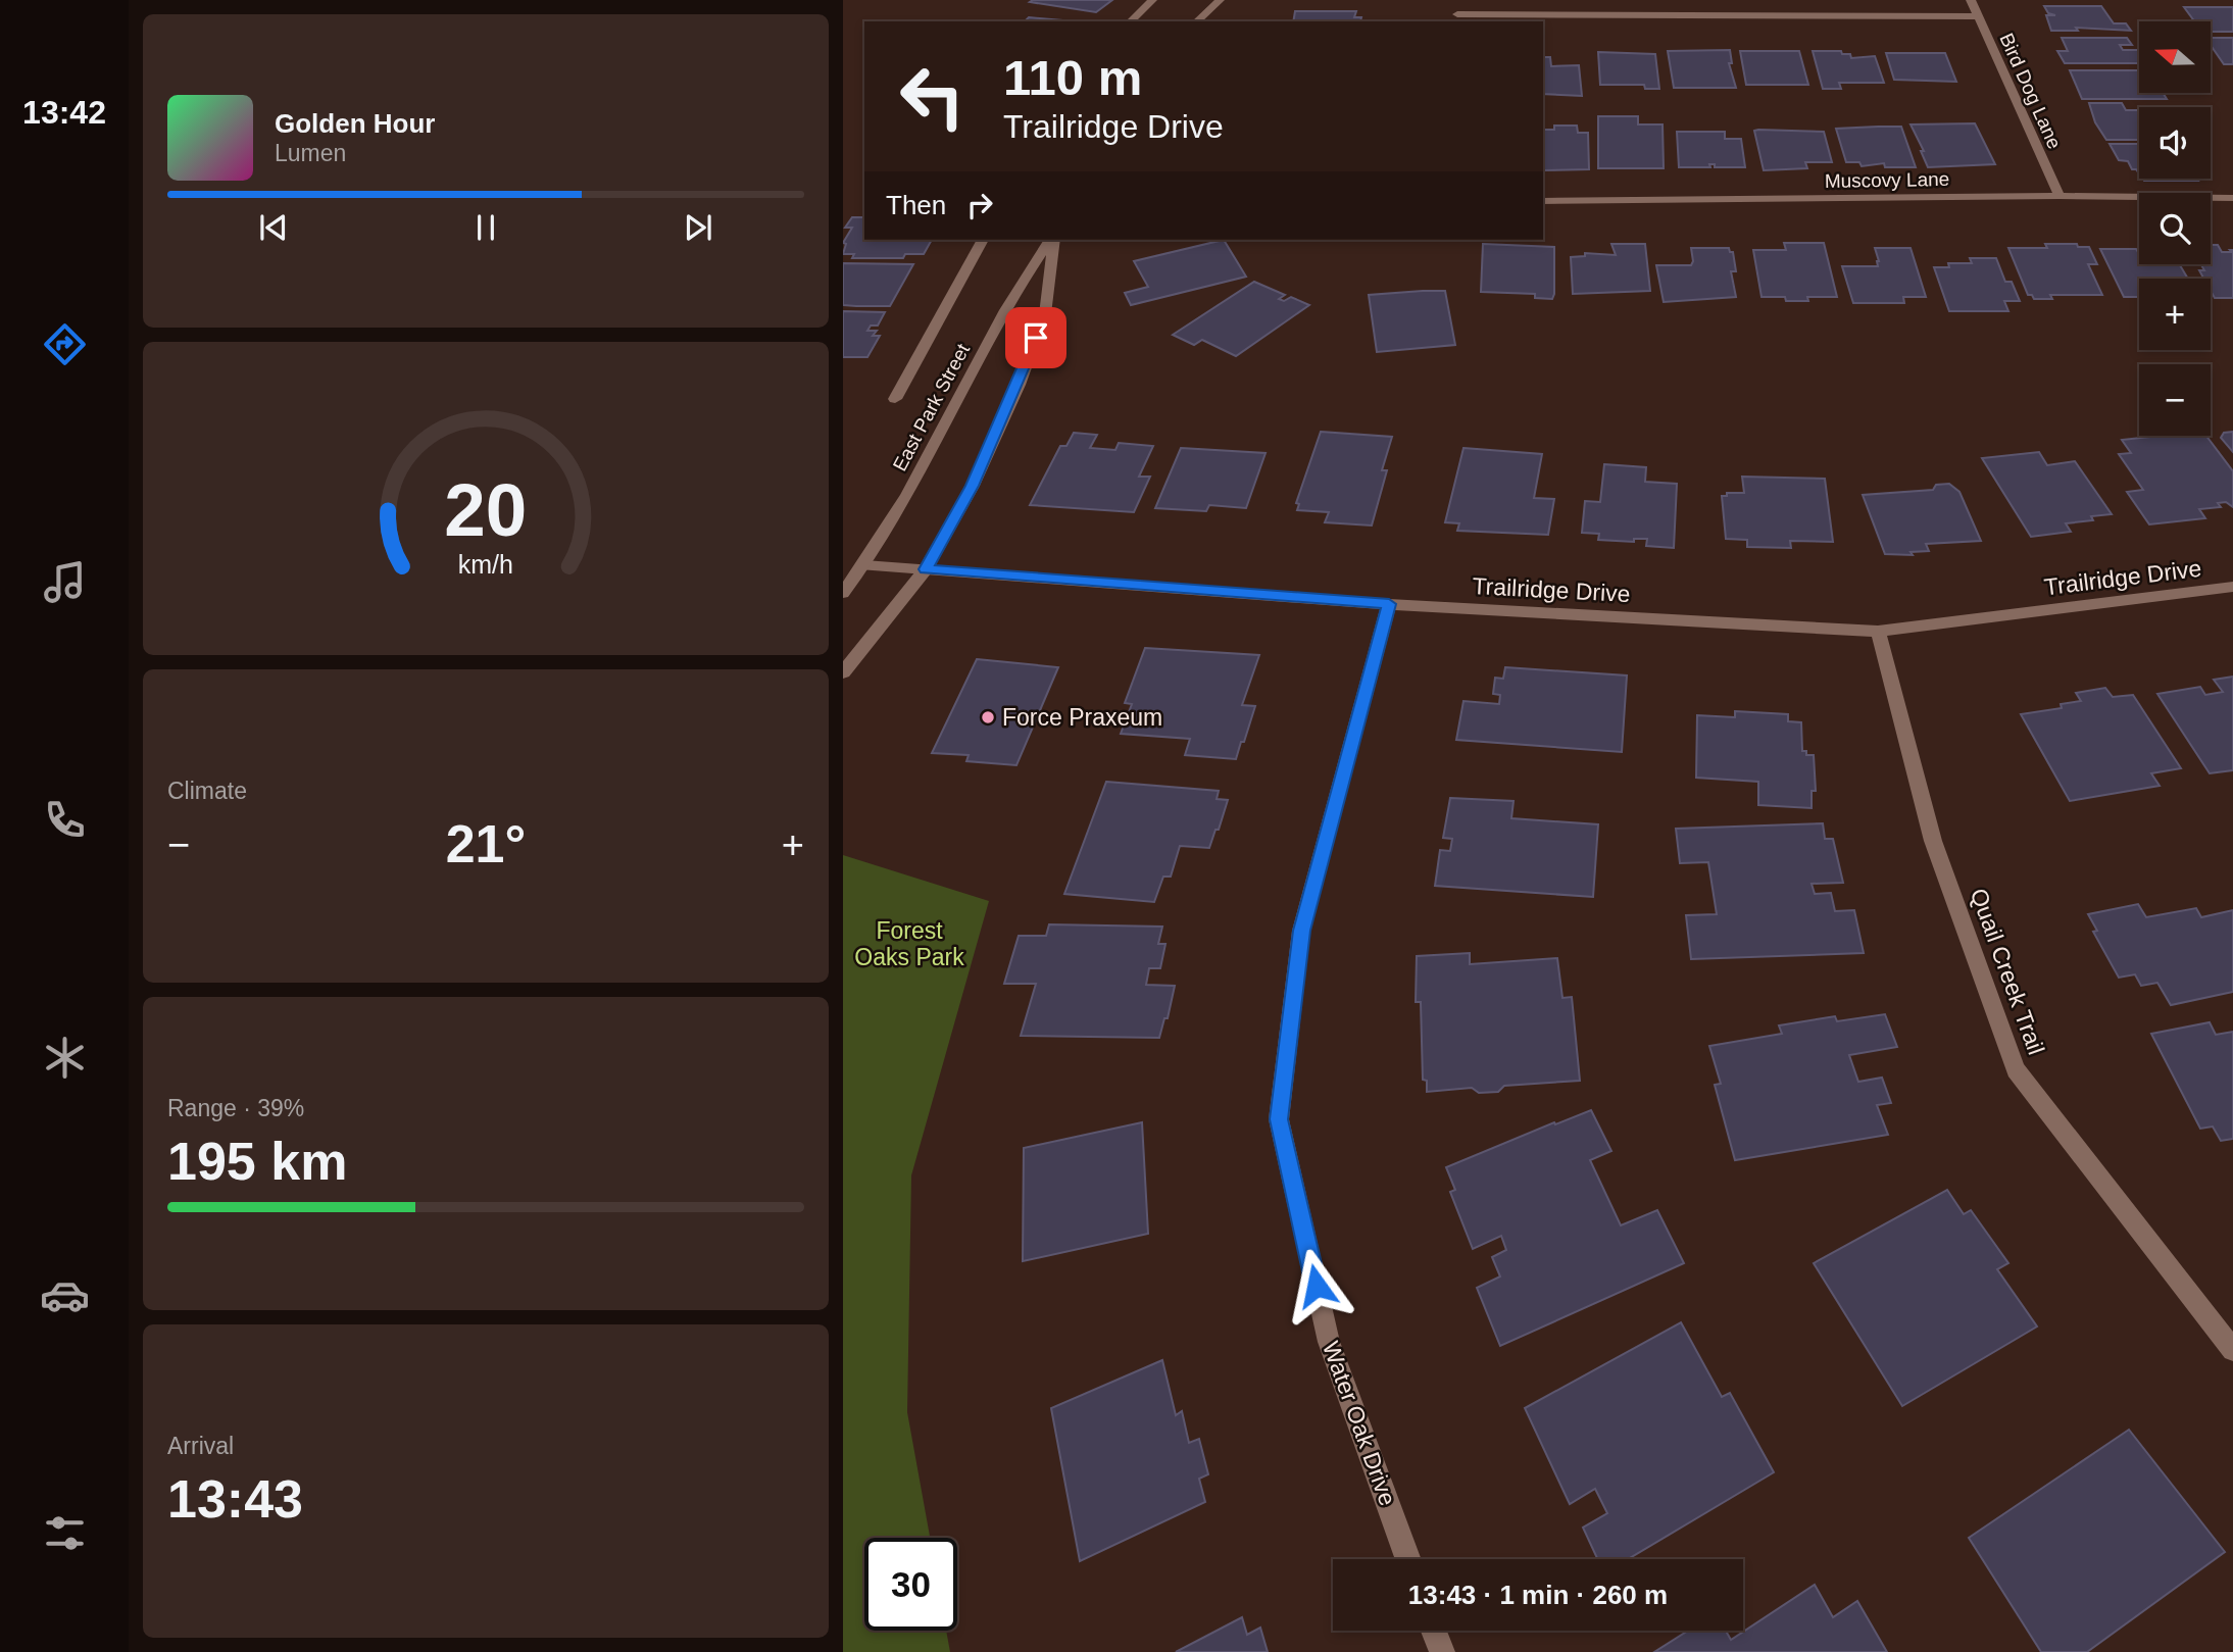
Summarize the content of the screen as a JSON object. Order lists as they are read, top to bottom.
{
  "streets": {
    "street": [
      "Bird Dog Lane",
      "Muscovy Lane",
      "East Park Street",
      "Trailridge Drive",
      "Quail Creek Trail",
      "Water Oak Drive"
    ]
  },
  "crossings": [
    ["Bird Dog Lane", "Muscovy Lane"],
    ["East Park Street", "Trailridge Drive"],
    ["Trailridge Drive", "Quail Creek Trail"],
    ["Trailridge Drive", "Water Oak Drive"]
  ],
  "parks": ["Forest Oaks Park"],
  "places": ["Force Praxeum"],
  "north": "left",
  "page": {
    "tabs": "13:42",
    "map_buttons": ["+", "−"],
    "turn": ["110 m", "Trailridge Drive"],
    "song": ["Golden Hour", "Lumen"],
    "then": "Then",
    "tile": [
      "Climate",
      ["Range · 39%", "195 km"],
      ["Arrival", "13:43"]
    ],
    "heat": ["−", "21°", "+"],
    "limit": "30",
    "trip": "13:43 · 1 min · 260 m",
    "gauge": ["20", "km/h"]
  }
}
